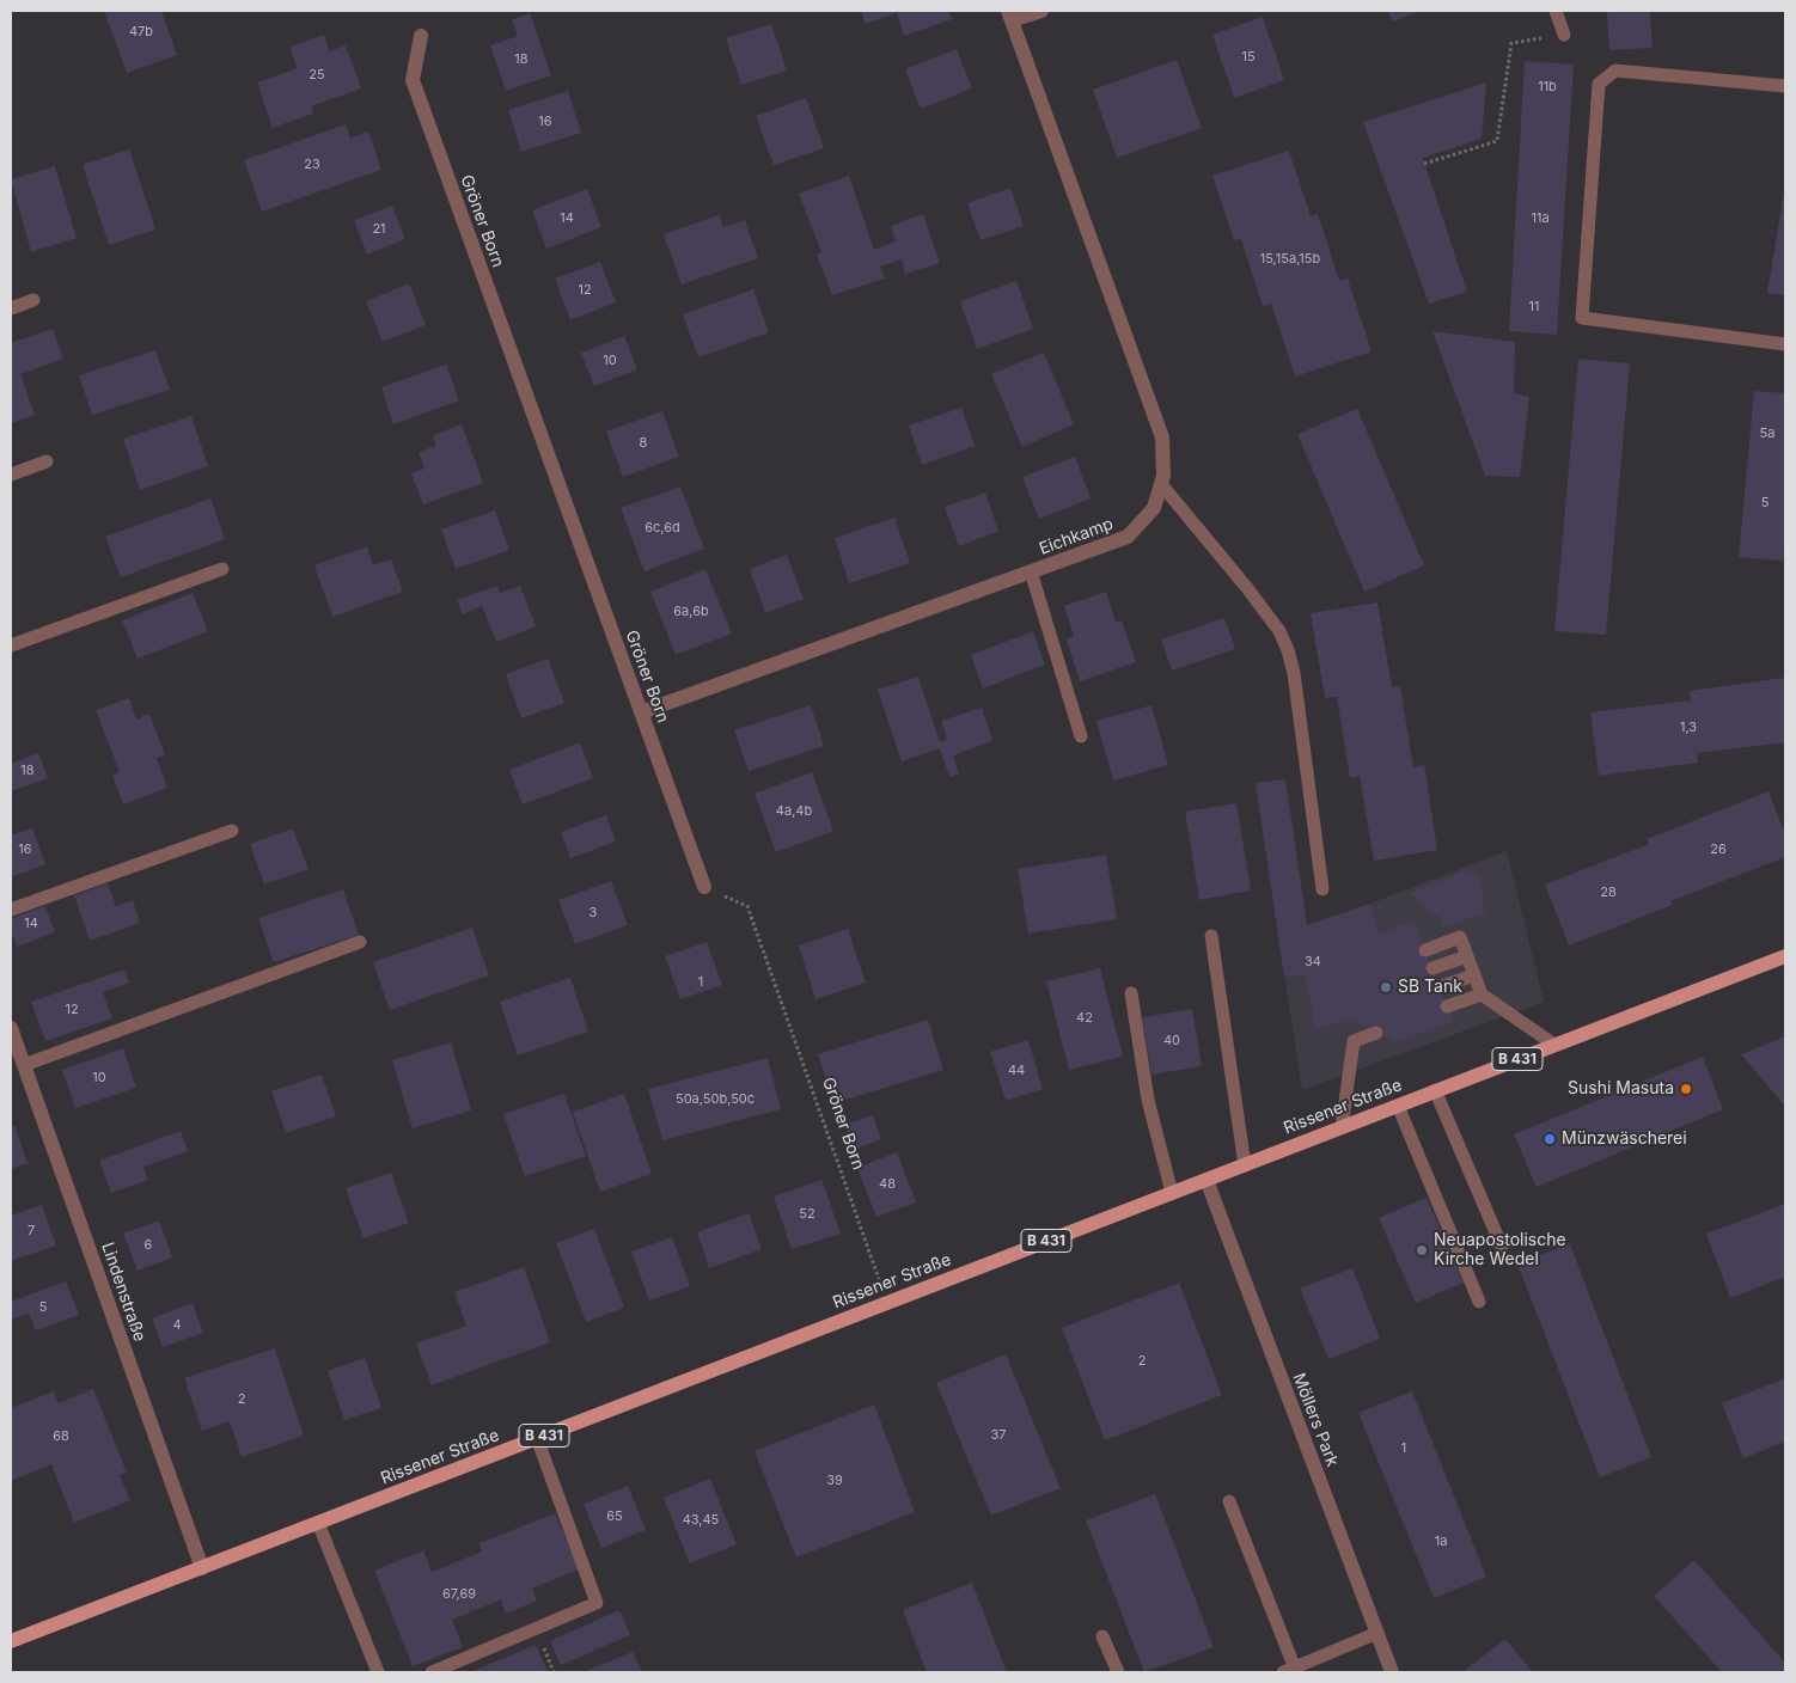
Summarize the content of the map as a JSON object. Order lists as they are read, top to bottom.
{
  "streets": {
    "main road": ["B 431", "Rissener Straße"],
    "street": [
      "Gröner Born",
      "Eichkamp",
      "Lindenstraße",
      "Möllers Park"
    ]
  },
  "crossings": [
    ["Gröner Born", "Eichkamp"],
    ["Gröner Born", "Rissener Straße"],
    ["Rissener Straße", "Lindenstraße"],
    ["Rissener Straße", "Möllers Park"]
  ],
  "places": [
    "SB Tank",
    "Sushi Masuta",
    "Münzwäscherei",
    "Neuapostolische Kirche Wedel"
  ],
  "house_numbers": [
    "47b",
    "15",
    "18",
    "25",
    "11b",
    "16",
    "23",
    "14",
    "11a",
    "21",
    "15,15a,15b",
    "12",
    "11",
    "10",
    "5a",
    "8",
    "5",
    "6c,6d",
    "6a,6b",
    "1,3",
    "18",
    "4a,4b",
    "16",
    "26",
    "28",
    "3",
    "14",
    "34",
    "1",
    "12",
    "42",
    "40",
    "44",
    "10",
    "50a,50b,50c",
    "48",
    "52",
    "7",
    "6",
    "5",
    "4",
    "2",
    "2",
    "37",
    "68",
    "1",
    "39",
    "65",
    "43,45",
    "1a",
    "67,69"
  ]
}
